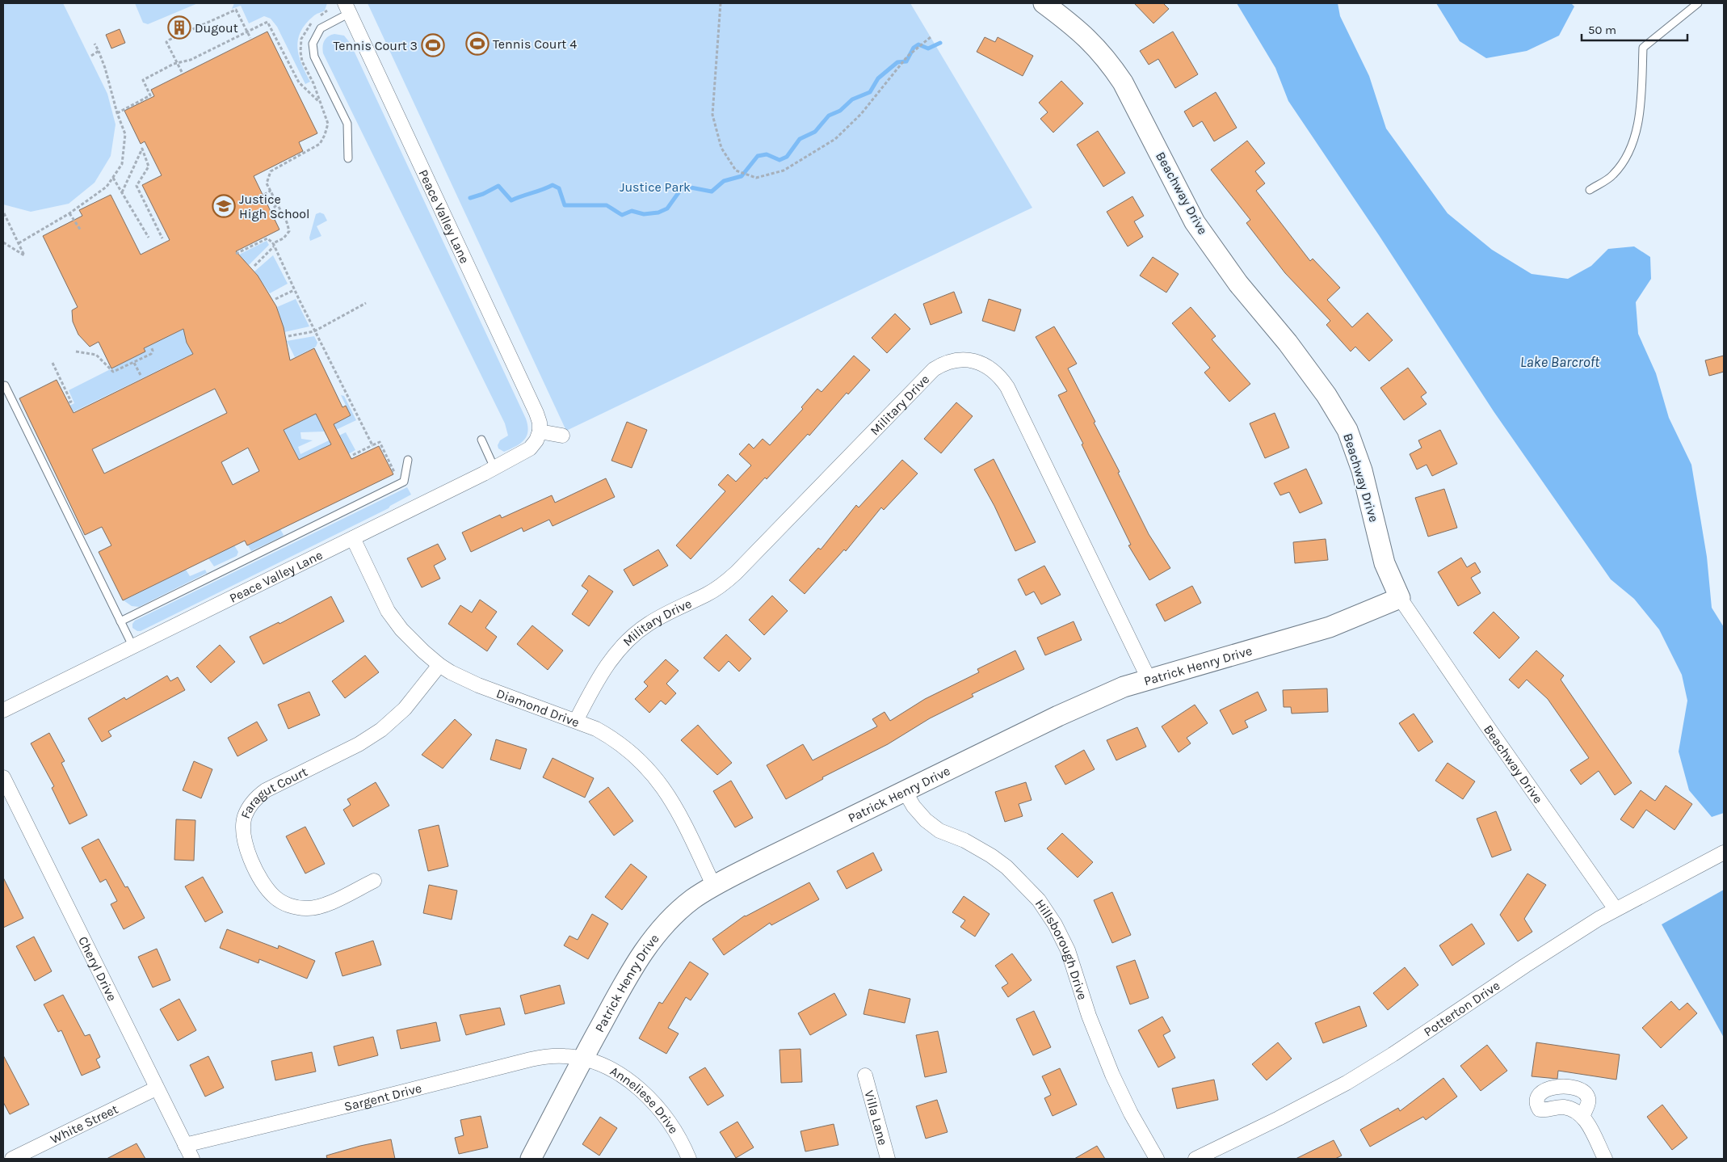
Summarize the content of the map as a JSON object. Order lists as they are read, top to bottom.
{
  "streets": {
    "street": [
      "Beachway Drive",
      "Peace Valley Lane",
      "Military Drive",
      "Patrick Henry Drive",
      "Diamond Drive",
      "Faragut Court",
      "Hillsborough Drive",
      "Cheryl Drive",
      "Potterton Drive",
      "Sargent Drive",
      "Anneliese Drive",
      "Villa Lane",
      "White Street"
    ]
  },
  "crossings": [
    ["Beachway Drive", "Patrick Henry Drive"],
    ["Beachway Drive", "Potterton Drive"],
    ["Peace Valley Lane", "Diamond Drive"],
    ["Military Drive", "Patrick Henry Drive"],
    ["Military Drive", "Diamond Drive"],
    ["Patrick Henry Drive", "Diamond Drive"],
    ["Patrick Henry Drive", "Hillsborough Drive"],
    ["Patrick Henry Drive", "Sargent Drive"],
    ["Patrick Henry Drive", "Anneliese Drive"],
    ["Diamond Drive", "Faragut Court"],
    ["Cheryl Drive", "Sargent Drive"],
    ["Cheryl Drive", "White Street"],
    ["Sargent Drive", "Anneliese Drive"]
  ],
  "water": ["Lake Barcroft"],
  "parks": ["Justice Park"],
  "places": {
    "building": ["Dugout"],
    "sports": ["Tennis Court 4", "Tennis Court 3"],
    "school or university": ["Justice High School"]
  },
  "scale_bar": "50 m"
}
